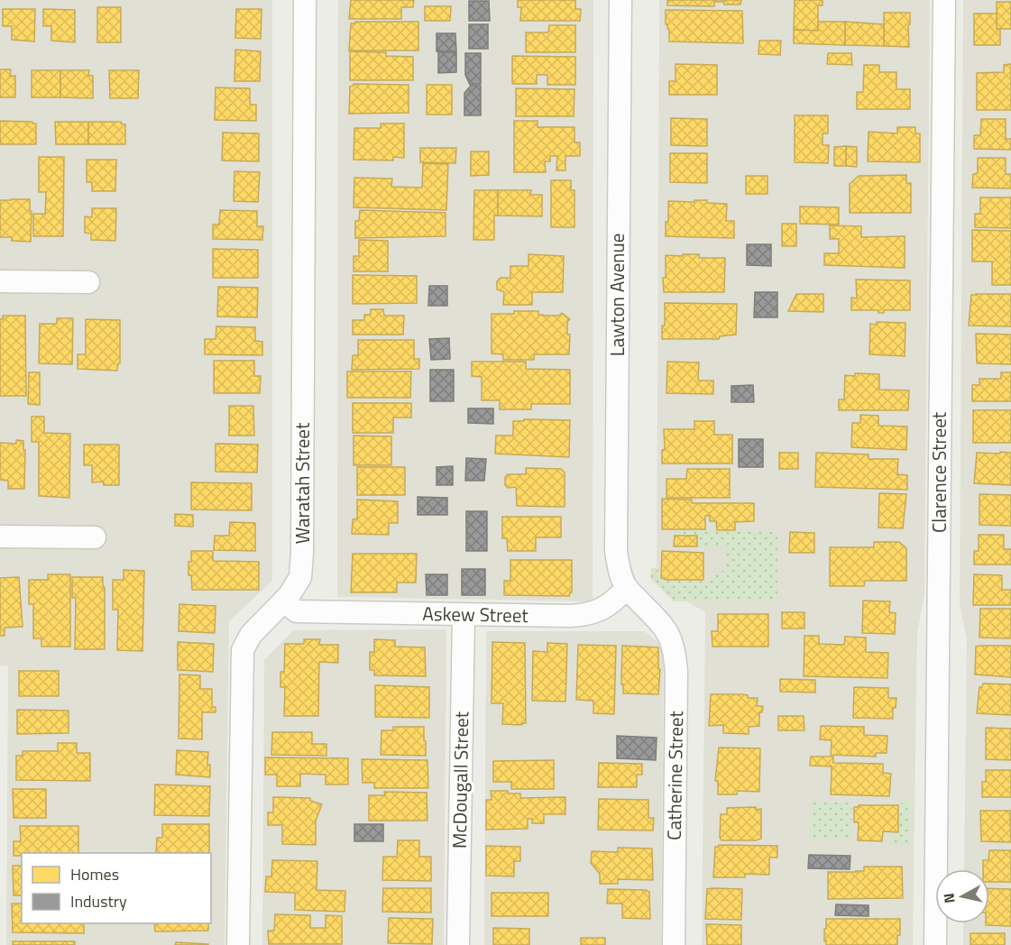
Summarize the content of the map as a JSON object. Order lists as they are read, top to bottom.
{
  "streets": {
    "street": [
      "Lawton Avenue",
      "Clarence Street",
      "Waratah Street",
      "Askew Street",
      "Catherine Street",
      "McDougall Street"
    ]
  },
  "crossings": [
    ["Lawton Avenue", "Askew Street"],
    ["Lawton Avenue", "Catherine Street"],
    ["Waratah Street", "Askew Street"],
    ["Askew Street", "Catherine Street"],
    ["Askew Street", "McDougall Street"]
  ],
  "legend": ["Homes", "Industry"],
  "north": "left"
}
